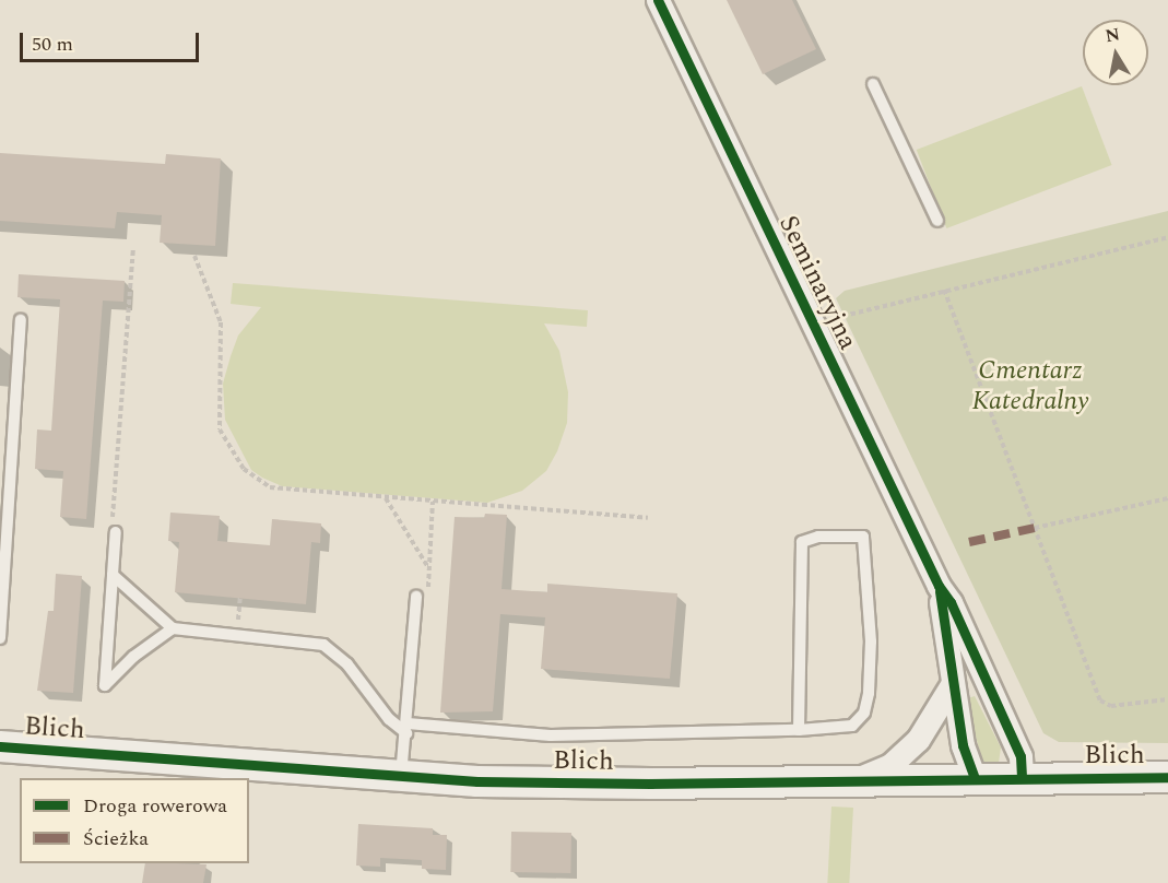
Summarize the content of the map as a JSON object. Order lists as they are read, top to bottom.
{
  "streets": {
    "street": ["Seminaryjna", "Blich"]
  },
  "crossings": [
    ["Seminaryjna", "Blich"]
  ],
  "parks": ["Cmentarz Katedralny"],
  "legend": ["Droga rowerowa", "Ścieżka"],
  "scale_bar": "50 m",
  "north": "top"
}
